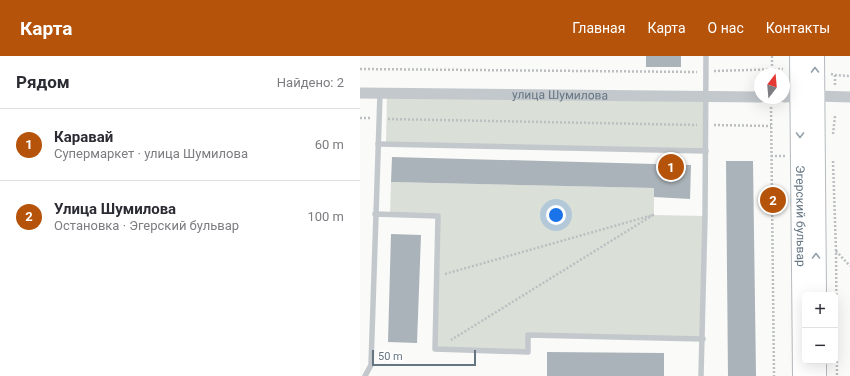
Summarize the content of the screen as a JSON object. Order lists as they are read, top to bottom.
{
  "streets": {
    "main road": ["Эгерский бульвар"],
    "street": ["улица Шумилова"]
  },
  "scale_bar": "50 m",
  "north": "top",
  "page": {
    "header": "Карта",
    "nav": [
      "Главная",
      "Карта",
      "О нас",
      "Контакты"
    ],
    "heading": ["Рядом", "Найдено: 2"],
    "list": [
      {
        "mark": "1",
        "name": "Каравай",
        "note": "Супермаркет · улица Шумилова",
        "value": "60 m"
      },
      {
        "mark": "2",
        "name": "Улица Шумилова",
        "note": "Остановка · Эгерский бульвар",
        "value": "100 m"
      }
    ],
    "pins": ["1", "2"],
    "map_buttons": ["+", "−"],
    "scale": "50 m"
  }
}
